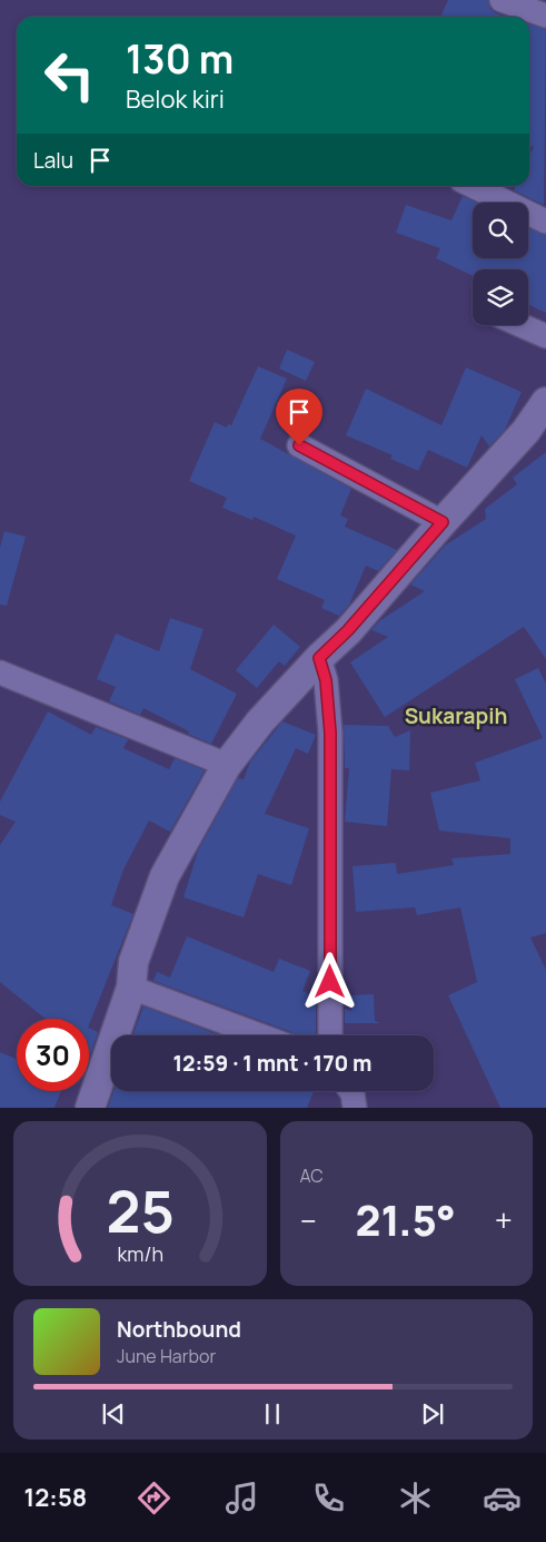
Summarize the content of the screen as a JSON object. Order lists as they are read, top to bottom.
{
  "districts": ["Sukarapih"],
  "page": {
    "turn": ["130 m", "Belok kiri"],
    "then": "Lalu",
    "limit": "30",
    "trip": "12:59 · 1 mnt · 170 m",
    "tile": "AC",
    "heat": ["−", "21.5°", "+"],
    "song": ["Northbound", "June Harbor"],
    "tabs": "12:58",
    "gauge": ["25", "km/h"]
  }
}
